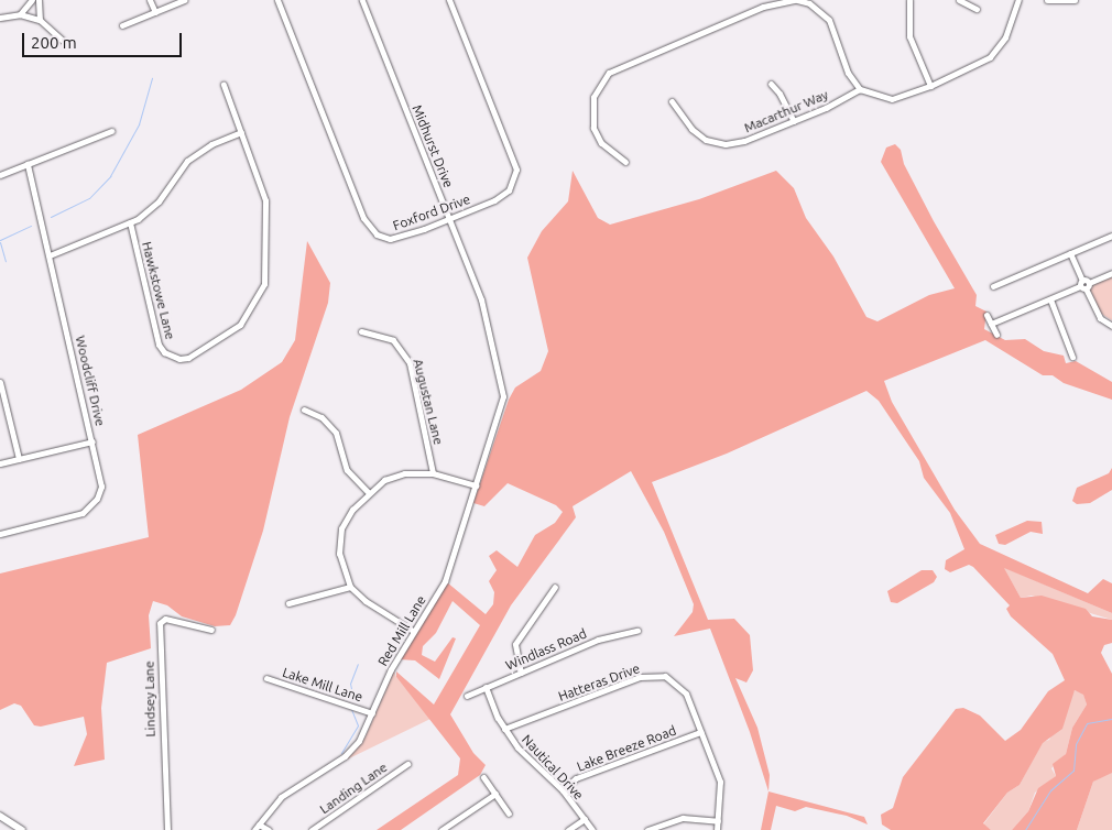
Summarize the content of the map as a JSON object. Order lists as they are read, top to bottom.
{
  "streets": {
    "street": [
      "Macarthur Way",
      "Midhurst Drive",
      "Foxford Drive",
      "Hawkstowe Lane",
      "Woodcliff Drive",
      "Augustan Lane",
      "Red Mill Lane",
      "Windlass Road",
      "Hatteras Drive",
      "Lake Mill Lane",
      "Lindsey Lane",
      "Lake Breeze Road",
      "Nautical Drive",
      "Landing Lane"
    ]
  },
  "crossings": [
    ["Midhurst Drive", "Foxford Drive"],
    ["Midhurst Drive", "Red Mill Lane"],
    ["Red Mill Lane", "Lake Mill Lane"],
    ["Windlass Road", "Nautical Drive"],
    ["Hatteras Drive", "Lake Breeze Road"],
    ["Hatteras Drive", "Nautical Drive"],
    ["Lake Breeze Road", "Nautical Drive"]
  ],
  "scale_bar": "200 m"
}
